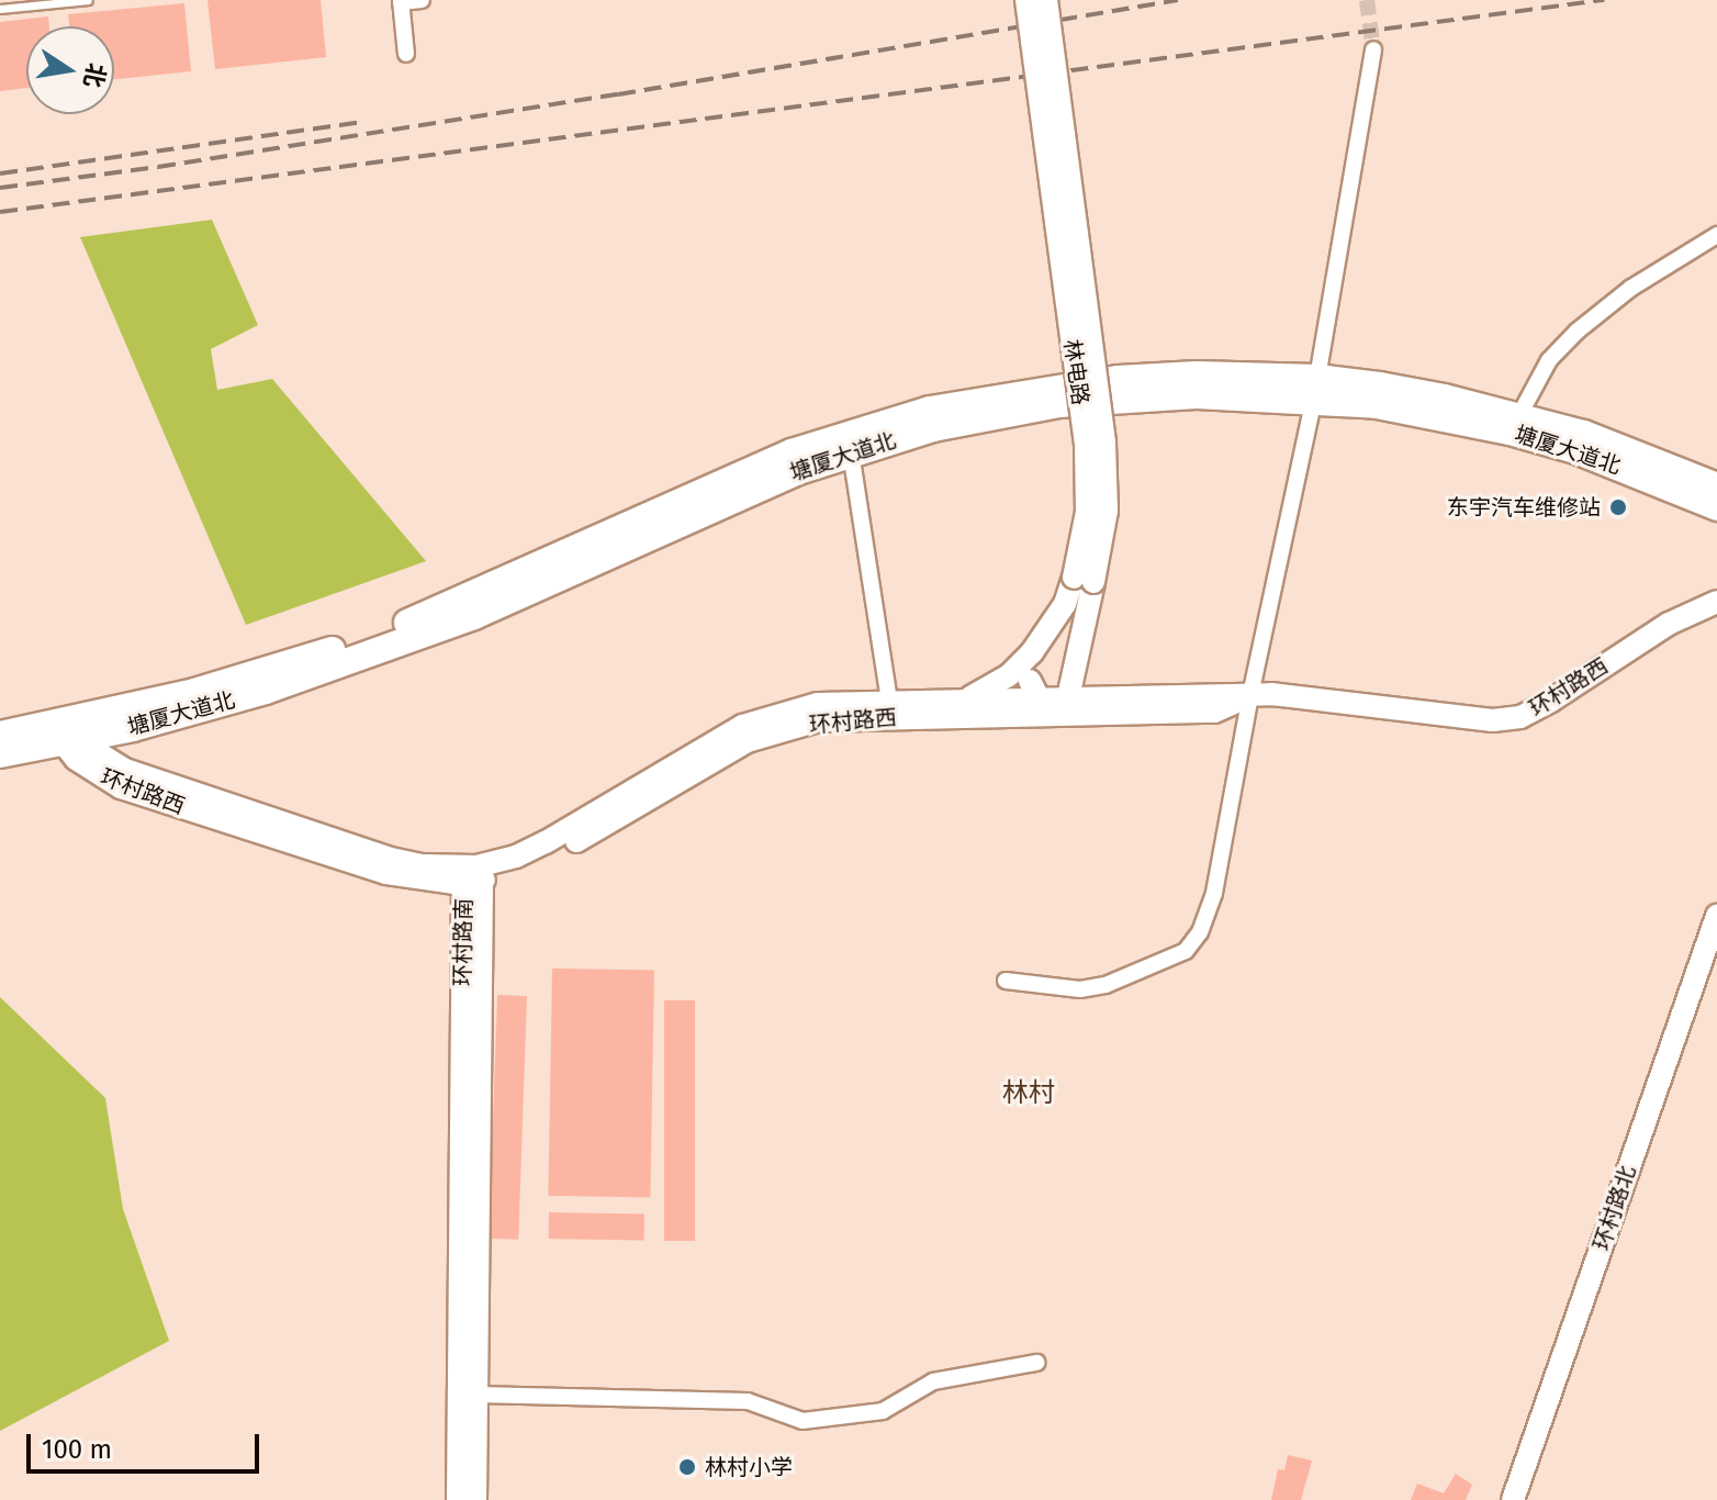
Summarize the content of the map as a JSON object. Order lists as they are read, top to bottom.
{
  "streets": {
    "main road": [
      "林电路",
      "塘厦大道北",
      "环村路西",
      "环村路南",
      "环村路北"
    ]
  },
  "crossings": [
    ["林电路", "环村路西"],
    ["塘厦大道北", "环村路西"],
    ["环村路西", "环村路南"]
  ],
  "districts": ["林村"],
  "places": ["东宇汽车维修站", "林村小学"],
  "scale_bar": "100 m",
  "north": "right"
}
